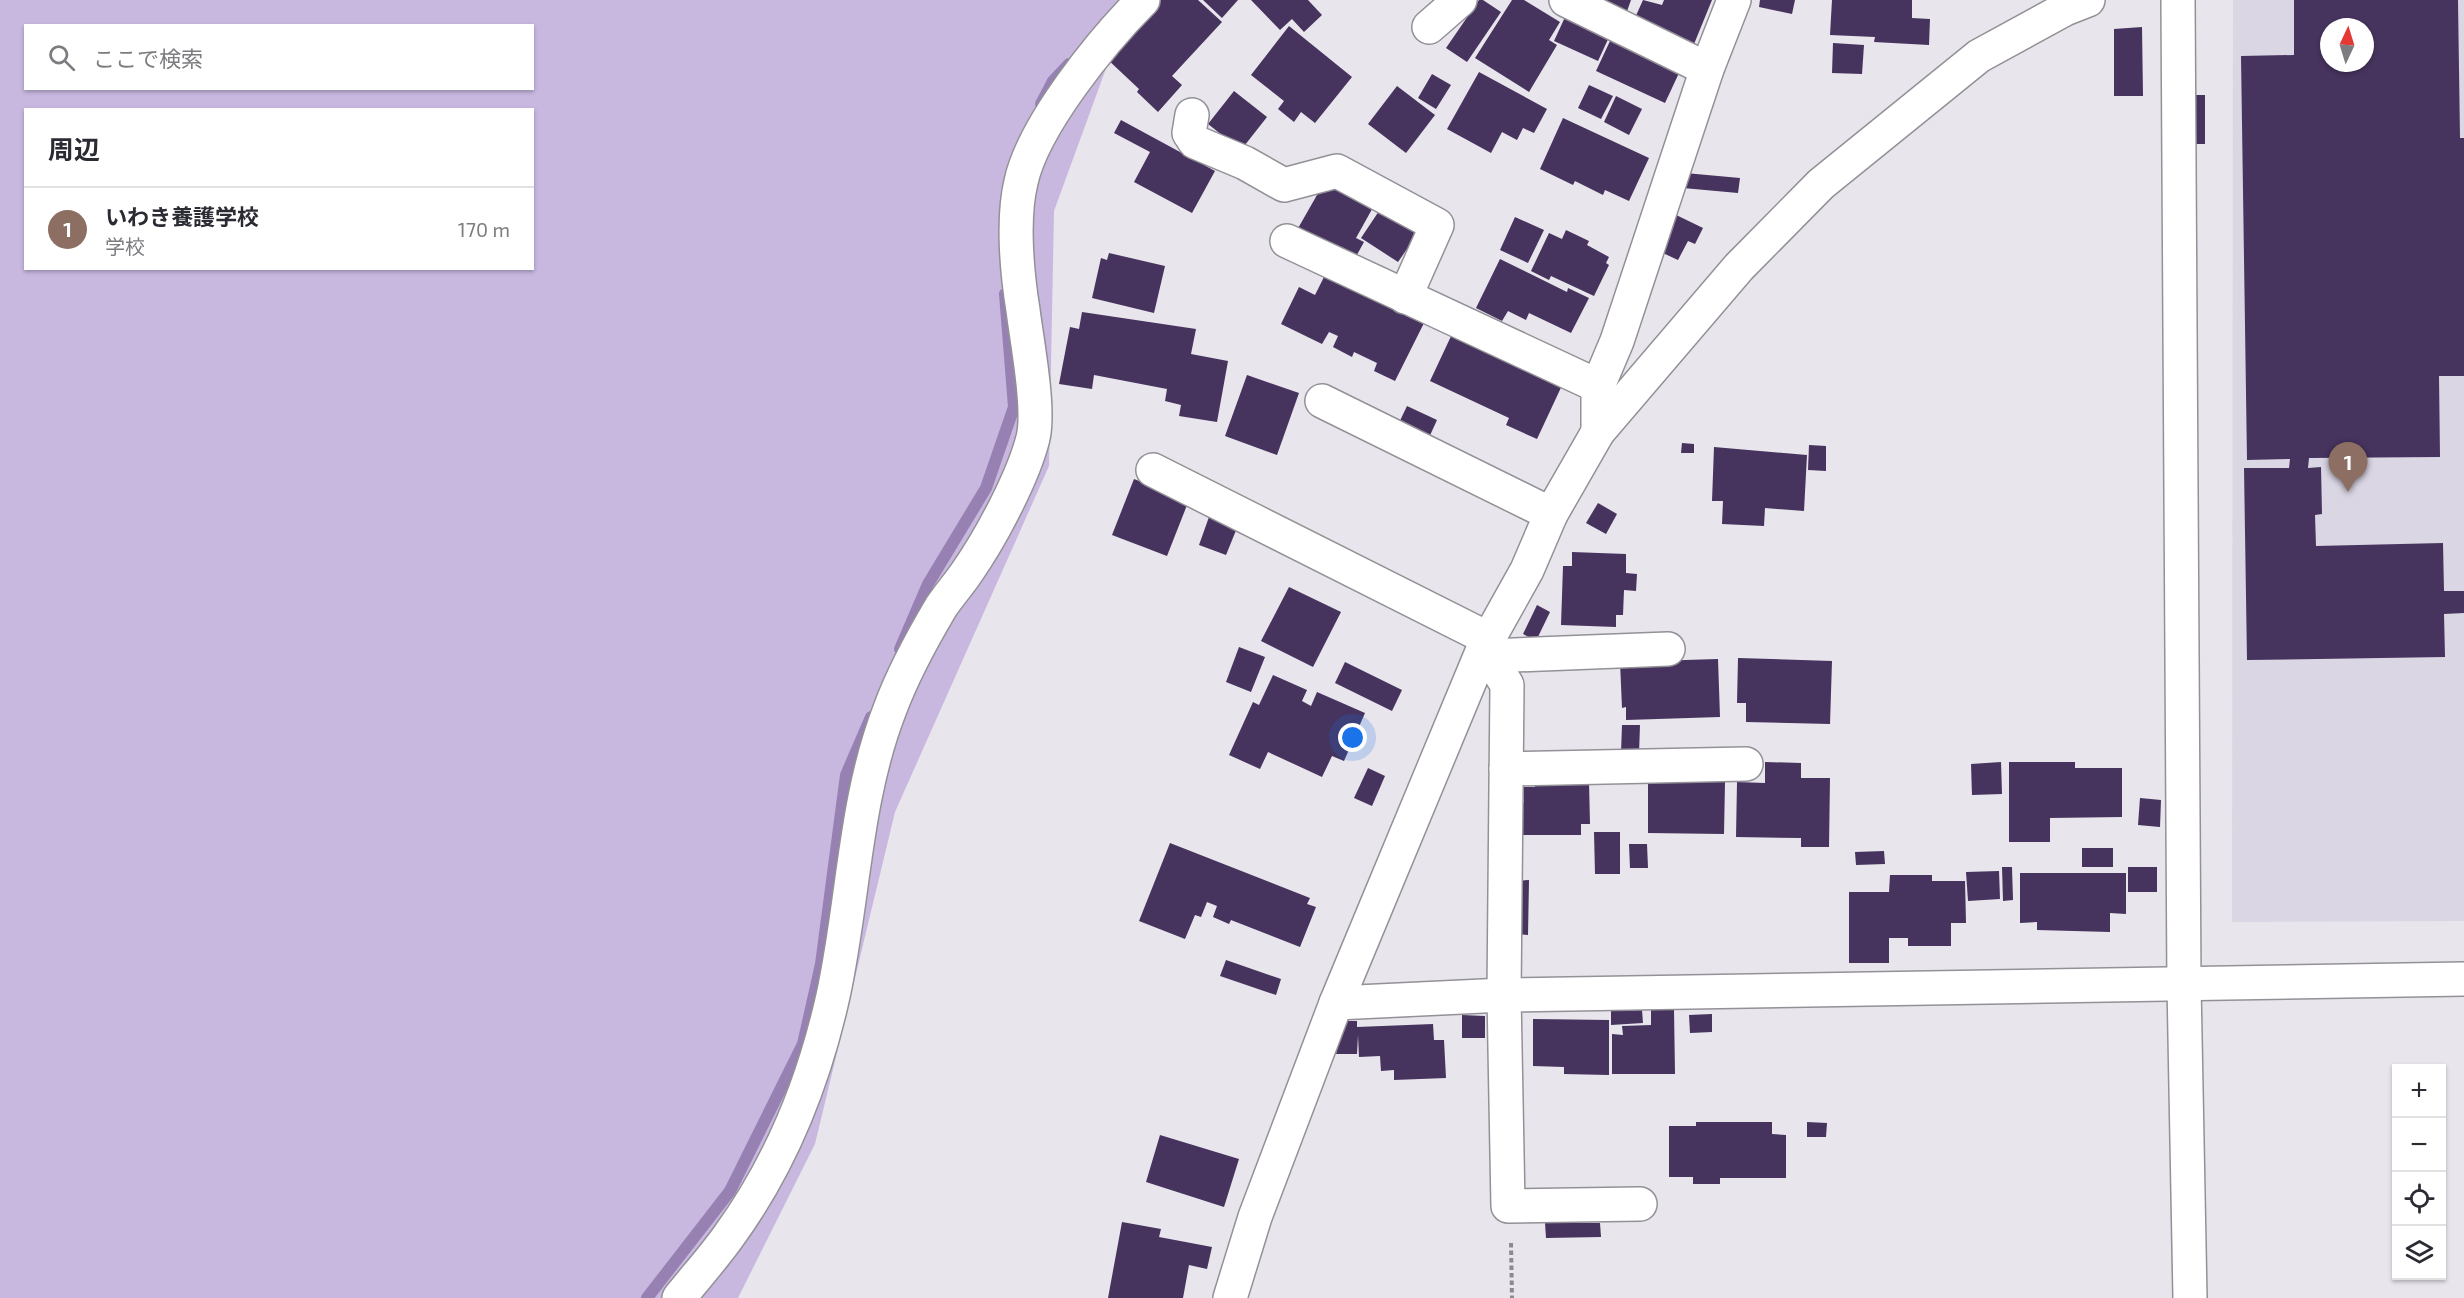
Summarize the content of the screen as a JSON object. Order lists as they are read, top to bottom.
{
  "north": "top",
  "page": {
    "search": "ここで検索",
    "heading": "周辺",
    "list": [
      {
        "mark": "1",
        "name": "いわき養護学校",
        "note": "学校",
        "value": "170 m"
      }
    ],
    "pins": "1",
    "map_buttons": ["+", "−"]
  }
}
